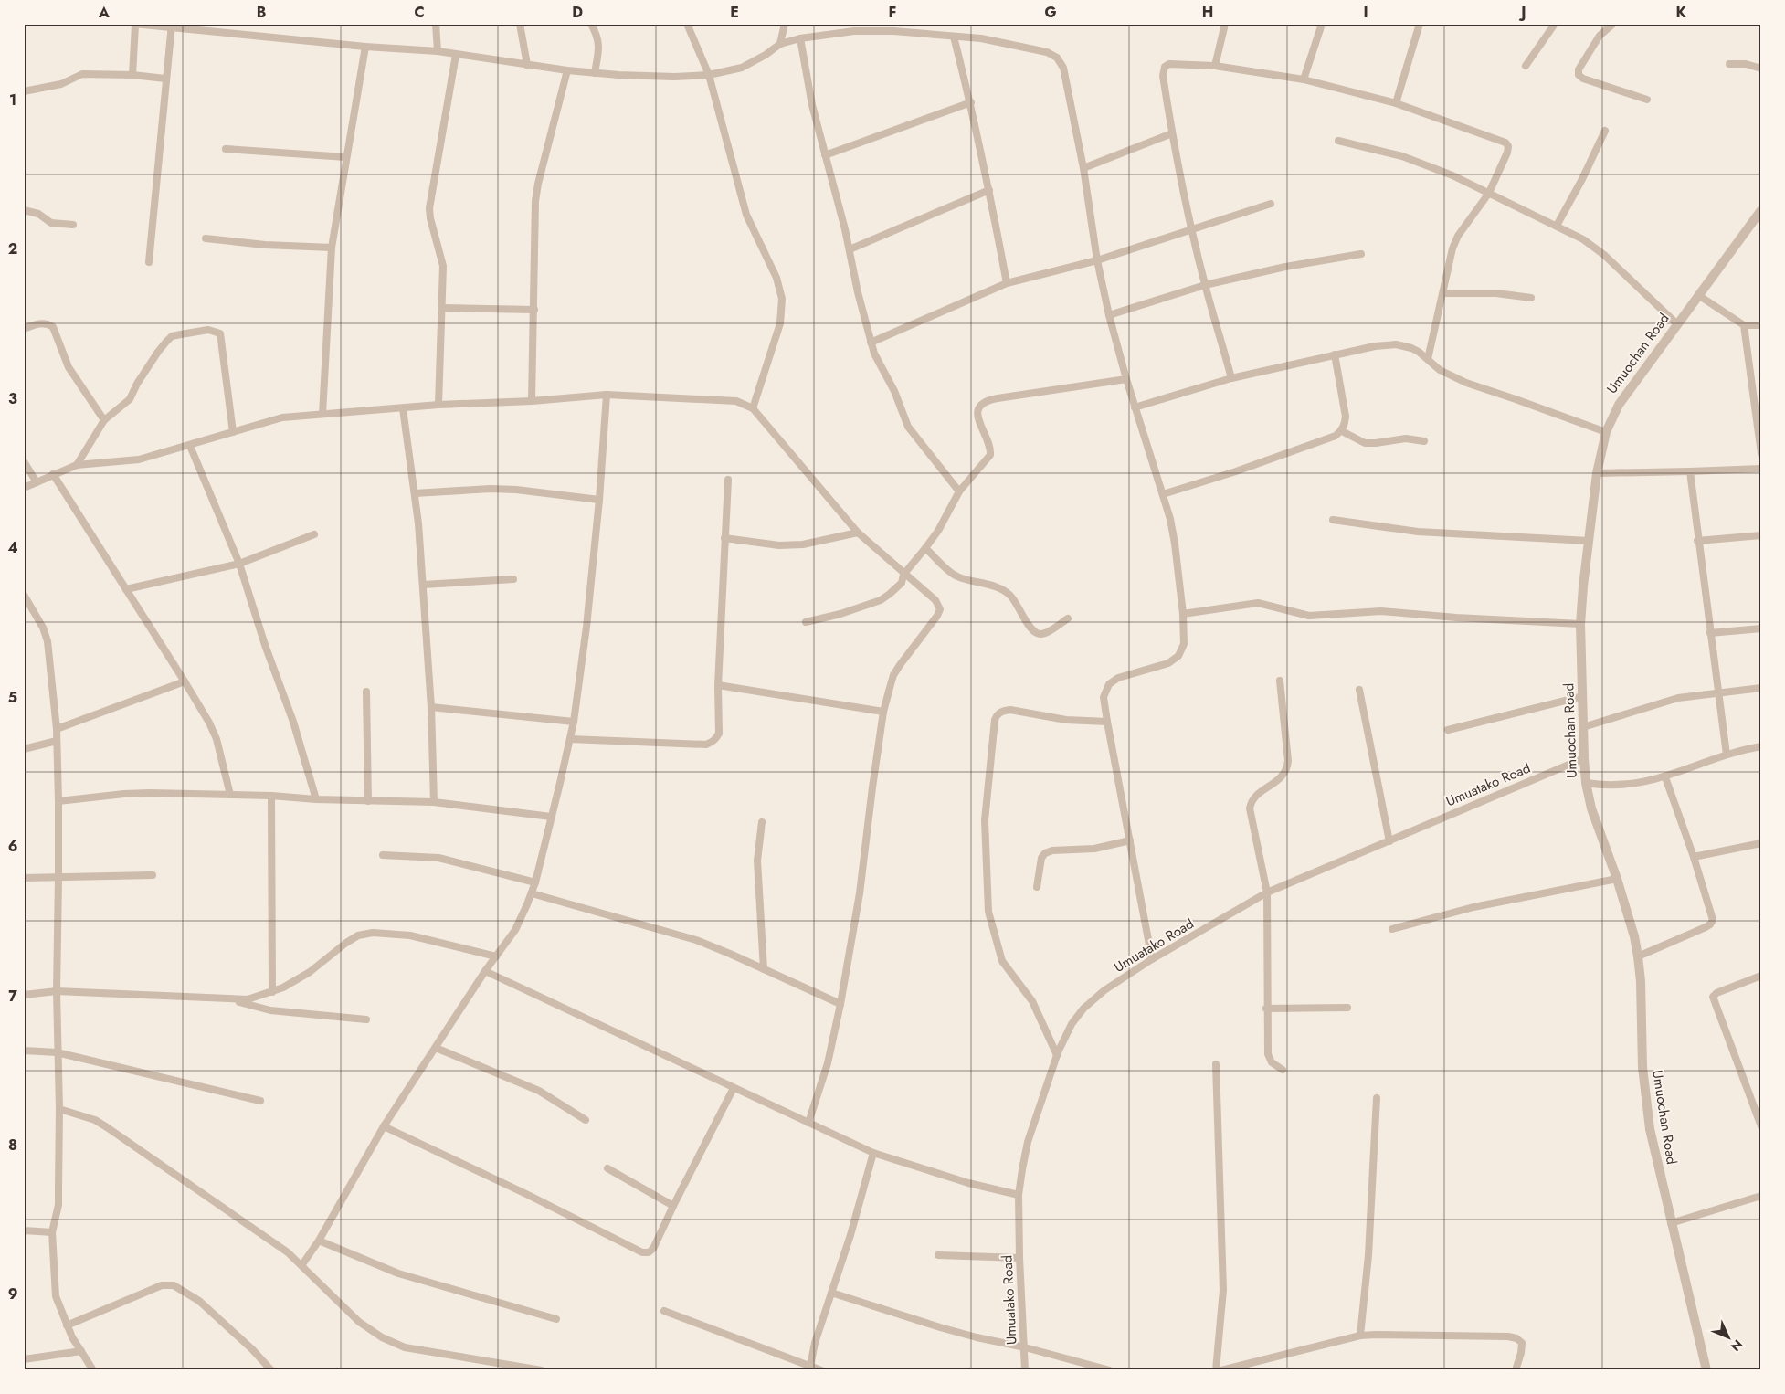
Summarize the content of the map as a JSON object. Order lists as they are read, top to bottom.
{
  "streets": {
    "street": ["Umuochan Road", "Umuatako Road"]
  },
  "crossings": [
    ["Umuochan Road", "Umuatako Road"]
  ],
  "north": "bottom right",
  "grid": {
    "columns": [
      "A",
      "B",
      "C",
      "D",
      "E",
      "F",
      "G",
      "H",
      "I",
      "J",
      "K"
    ],
    "rows": [
      "1",
      "2",
      "3",
      "4",
      "5",
      "6",
      "7",
      "8",
      "9"
    ]
  }
}
